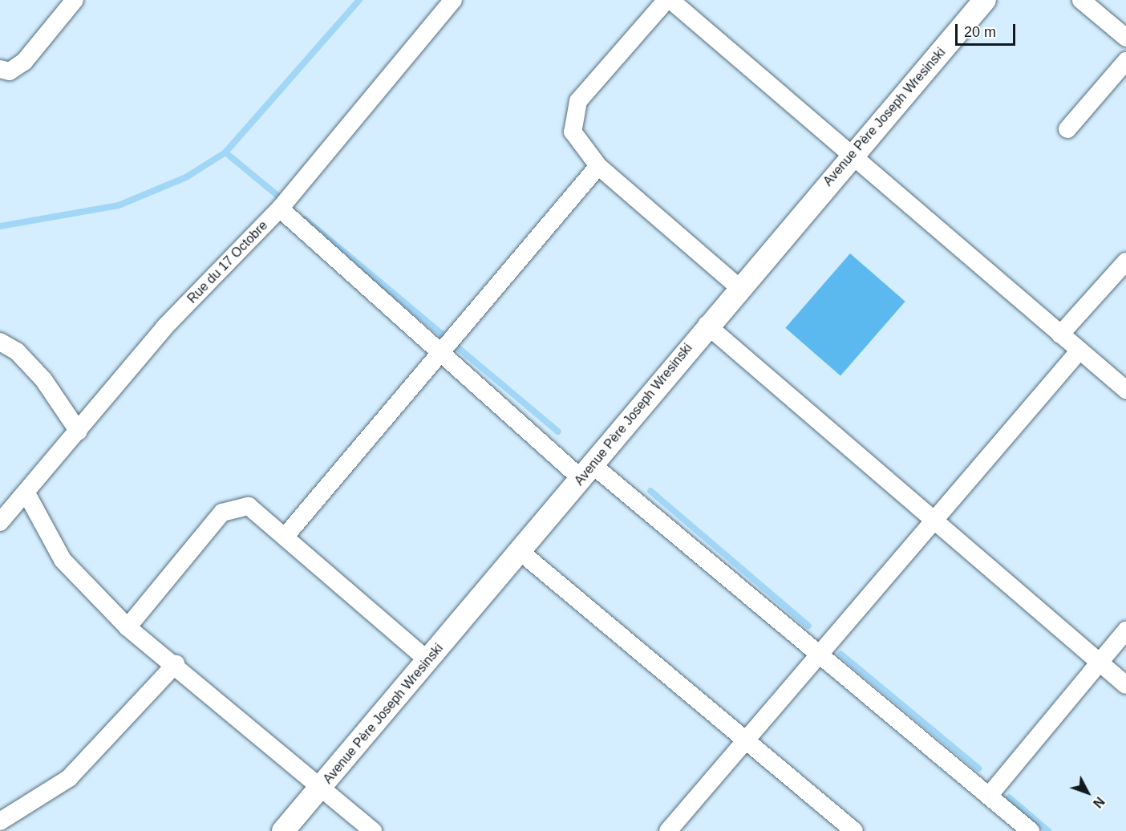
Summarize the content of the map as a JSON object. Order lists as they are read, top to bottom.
{
  "streets": {
    "street": ["Avenue Père Joseph Wresinski", "Rue du 17 Octobre"]
  },
  "scale_bar": "20 m",
  "north": "bottom right"
}
